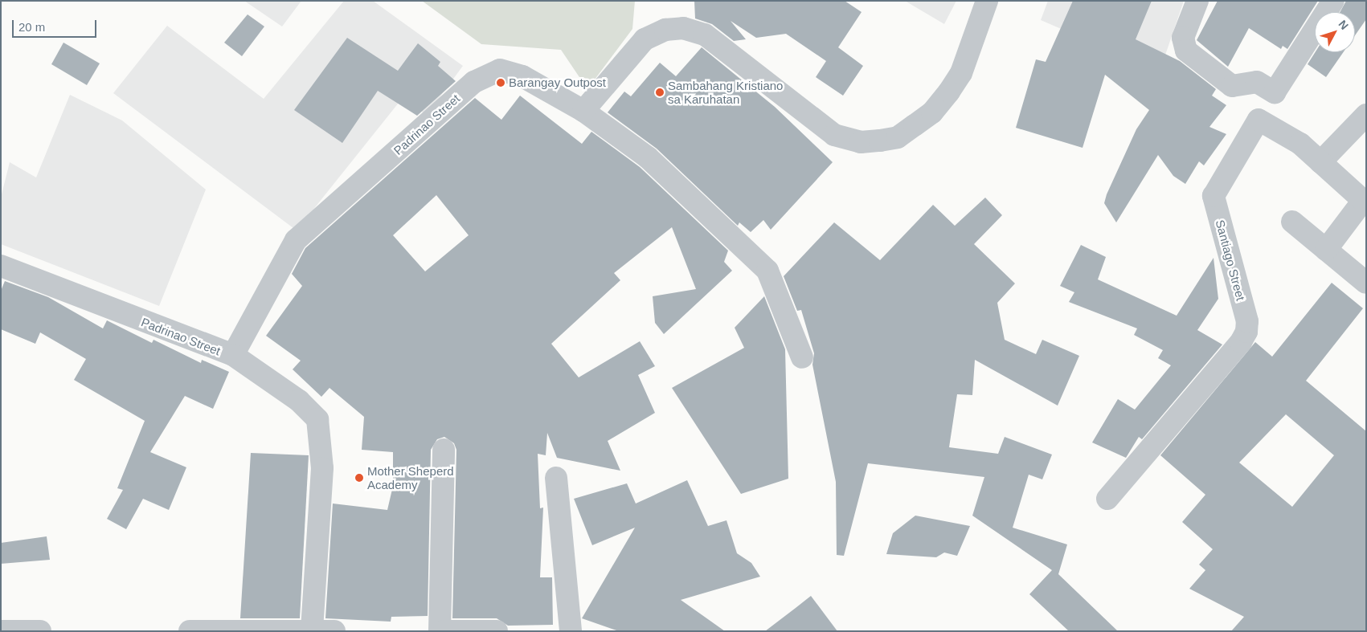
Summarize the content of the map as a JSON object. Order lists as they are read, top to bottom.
{
  "streets": {
    "street": ["Padrinao Street", "Santiago Street"]
  },
  "places": ["Barangay Outpost", "Sambahang Kristiano sa Karuhatan", "Mother Sheperd Academy"],
  "scale_bar": "20 m",
  "north": "top right"
}
